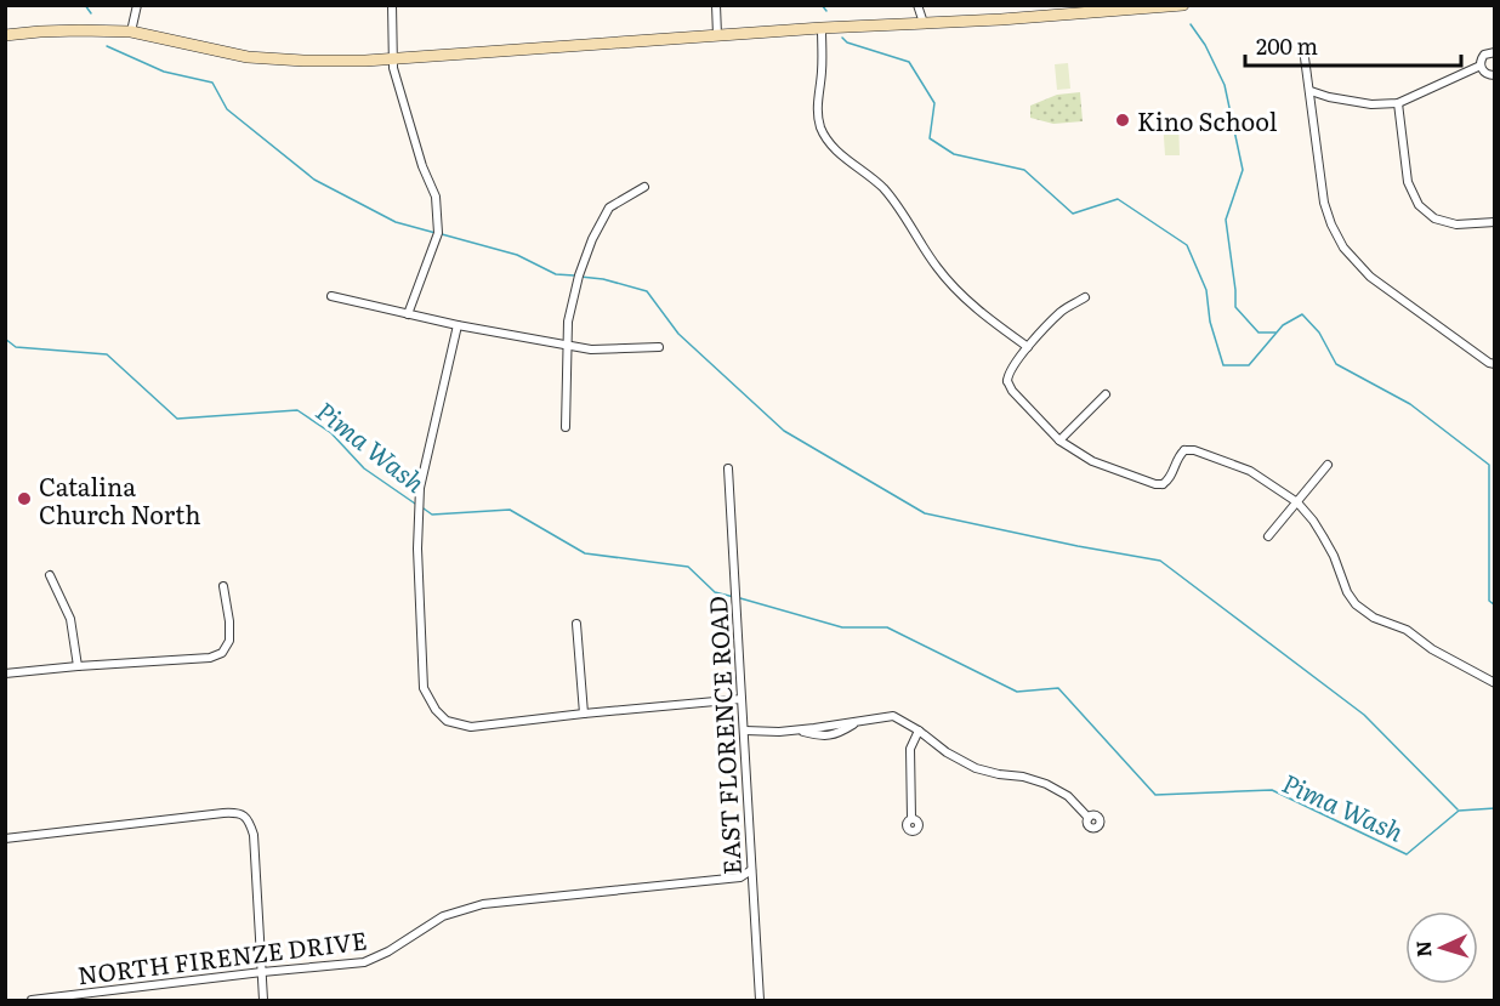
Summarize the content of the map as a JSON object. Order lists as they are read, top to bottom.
{
  "streets": {
    "street": ["EAST FLORENCE ROAD", "NORTH FIRENZE DRIVE"]
  },
  "crossings": [
    ["EAST FLORENCE ROAD", "NORTH FIRENZE DRIVE"]
  ],
  "water": ["Pima Wash"],
  "places": ["Kino School", "Catalina Church North"],
  "scale_bar": "200 m",
  "north": "left"
}
